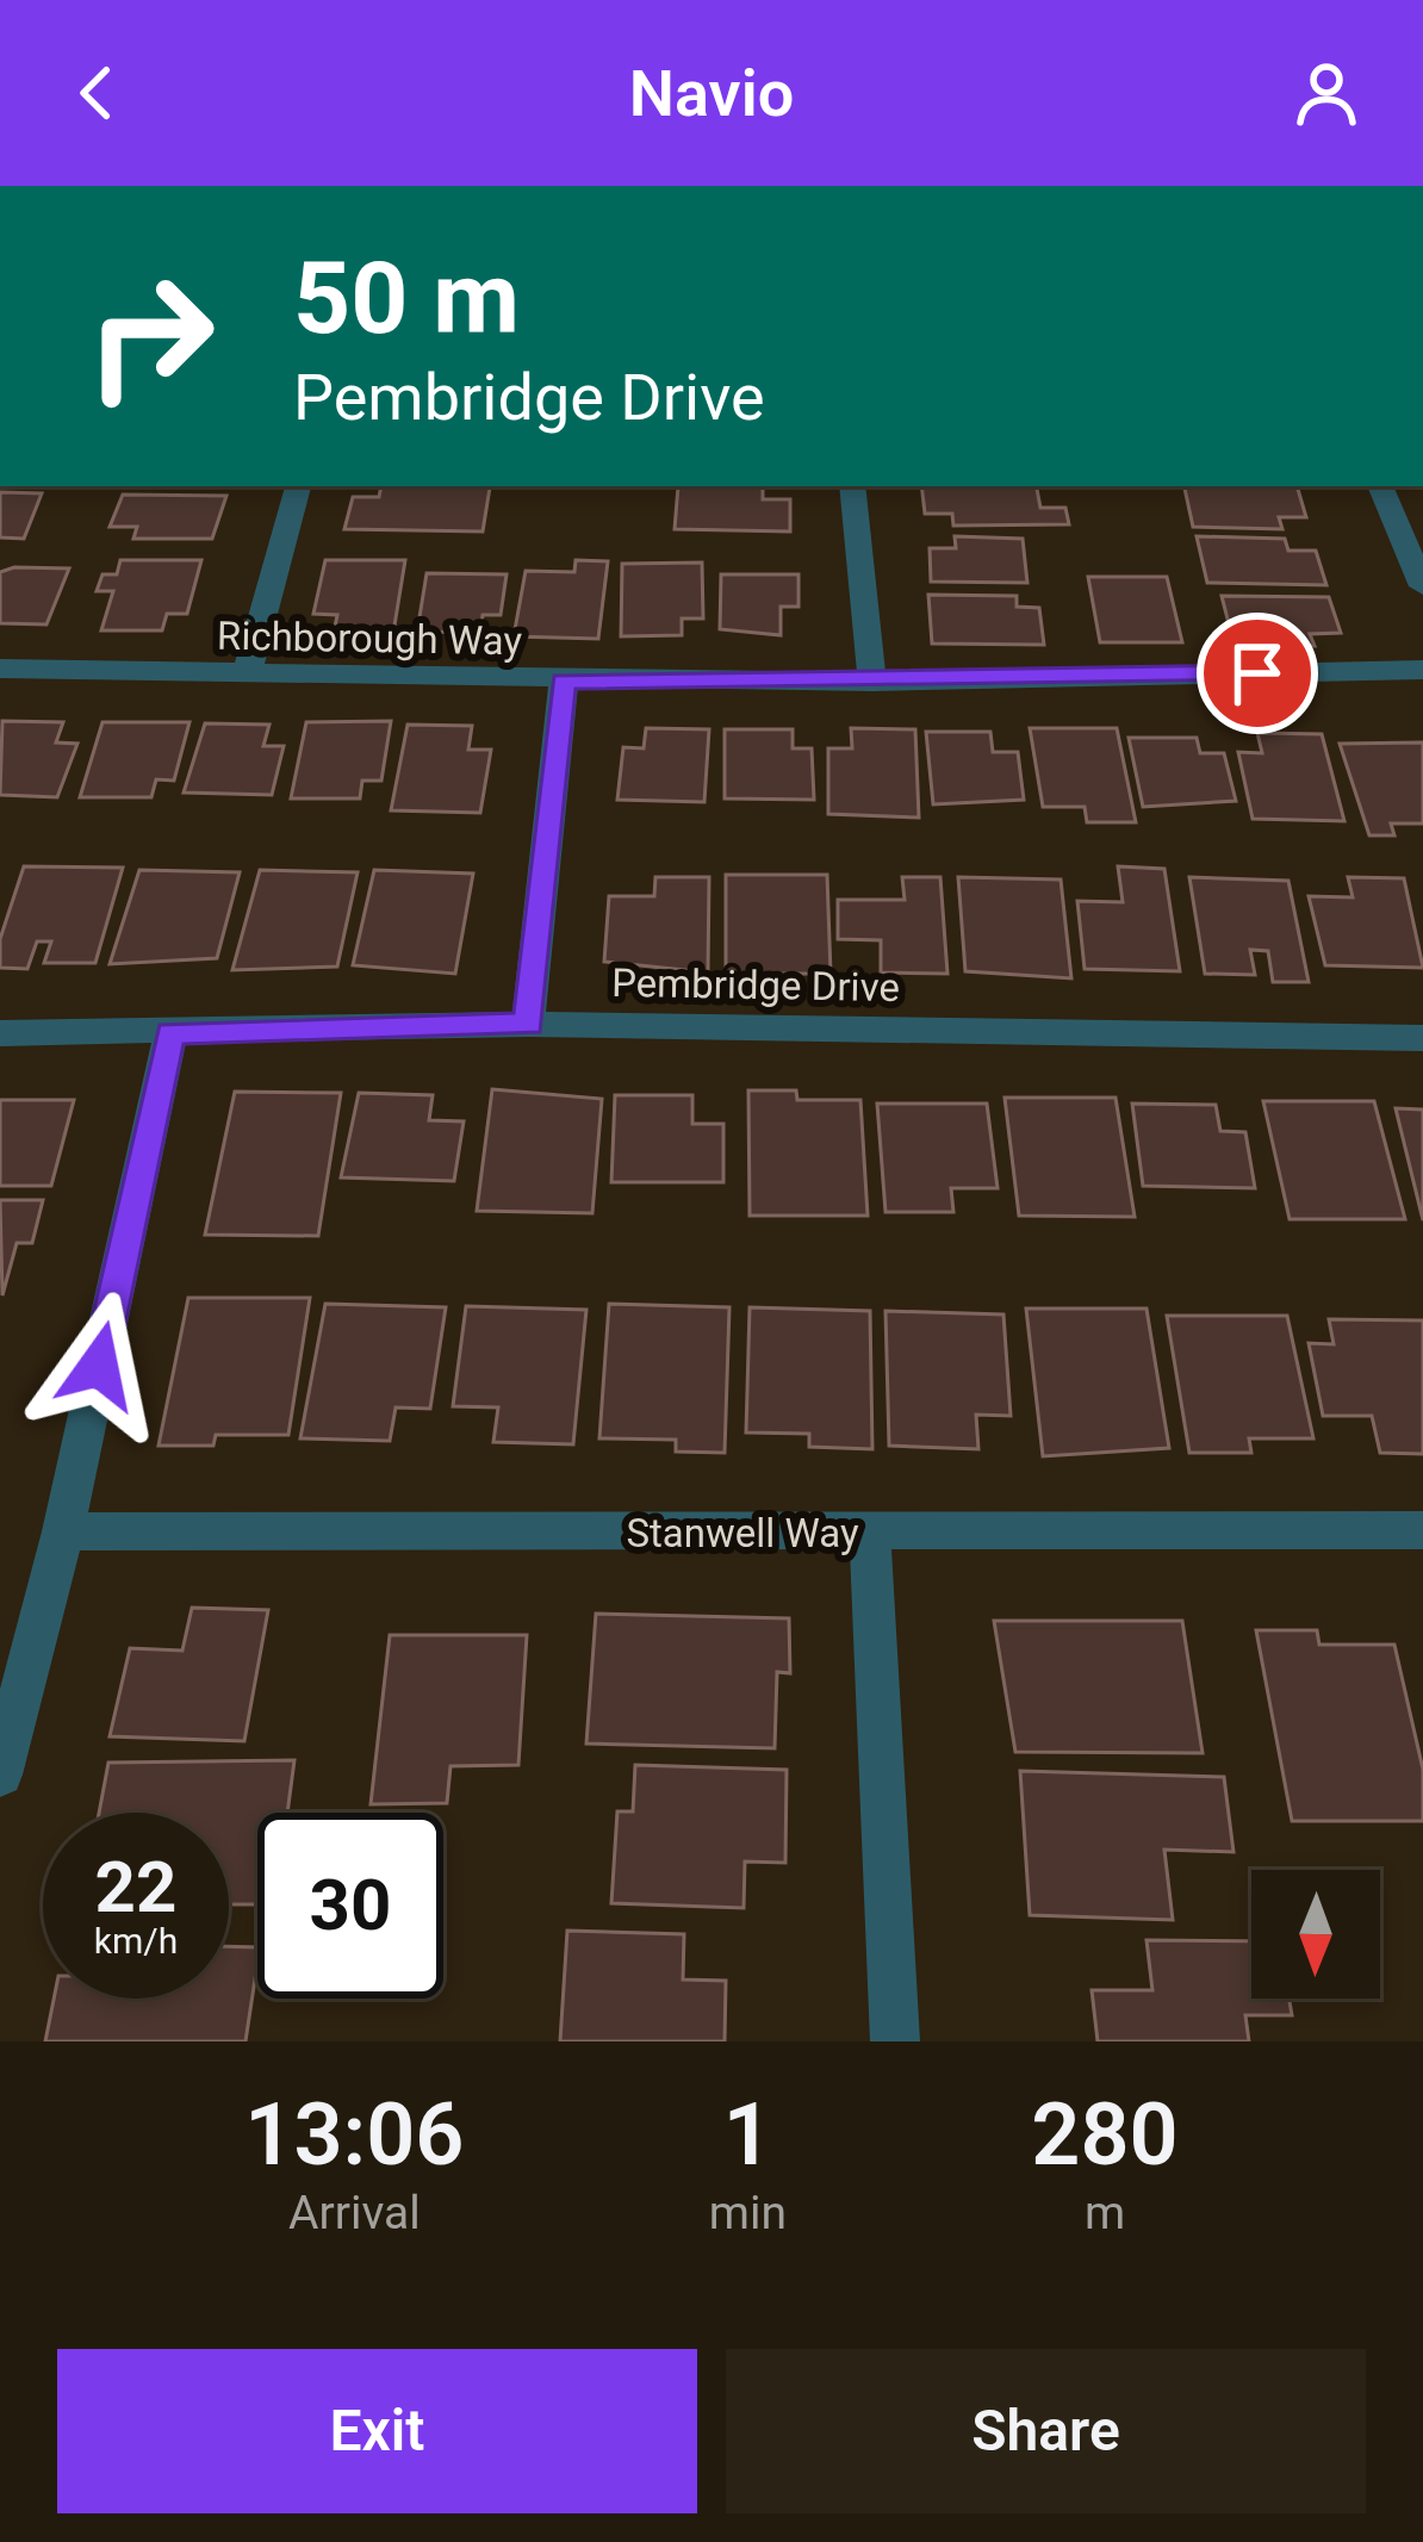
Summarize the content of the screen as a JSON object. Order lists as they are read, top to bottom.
{
  "streets": {
    "street": ["Richborough Way", "Pembridge Drive", "Stanwell Way"]
  },
  "north": "bottom",
  "page": {
    "header": "Navio",
    "turn": ["50 m", "Pembridge Drive"],
    "speed": "22 km/h",
    "limit": "30",
    "eta": [
      "13:06",
      "Arrival",
      "1",
      "min",
      "280",
      "m"
    ],
    "buttons": ["Exit", "Share"]
  }
}
